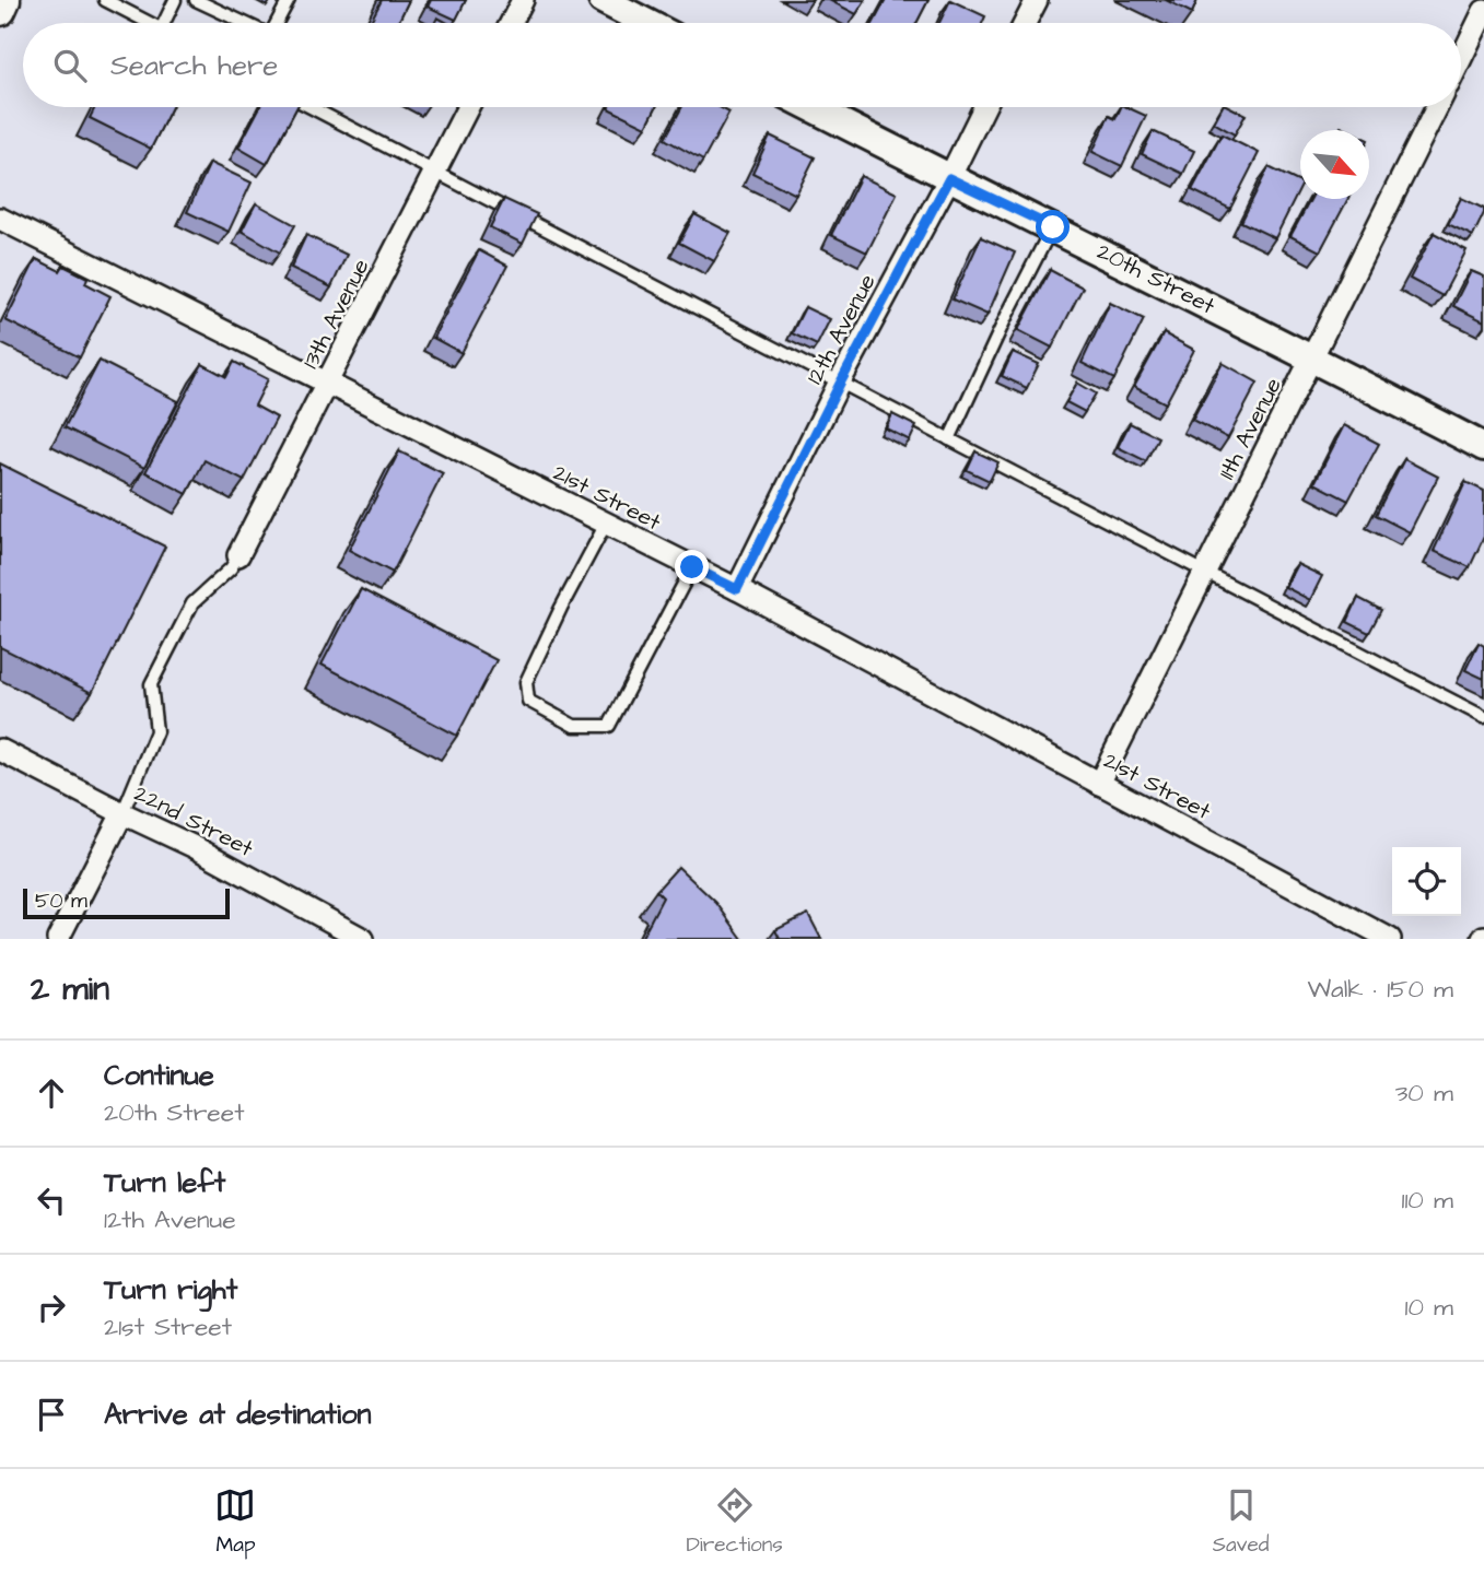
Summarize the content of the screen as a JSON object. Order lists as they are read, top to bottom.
{
  "streets": {
    "street": [
      "20th Street",
      "13th Avenue",
      "12th Avenue",
      "11th Avenue",
      "21st Street",
      "22nd Street"
    ]
  },
  "crossings": [
    ["20th Street", "12th Avenue"],
    ["20th Street", "11th Avenue"],
    ["13th Avenue", "21st Street"],
    ["12th Avenue", "21st Street"],
    ["11th Avenue", "21st Street"]
  ],
  "scale_bar": "50 m",
  "north": "bottom right",
  "page": {
    "search": "Search here",
    "scale": "50 m",
    "heading": ["2 min", "Walk · 150 m"],
    "list": [
      ["Continue", "20th Street", "30 m"],
      ["Turn left", "12th Avenue", "110 m"],
      ["Turn right", "21st Street", "10 m"],
      "Arrive at destination"
    ],
    "nav": ["Map", "Directions", "Saved"]
  }
}
